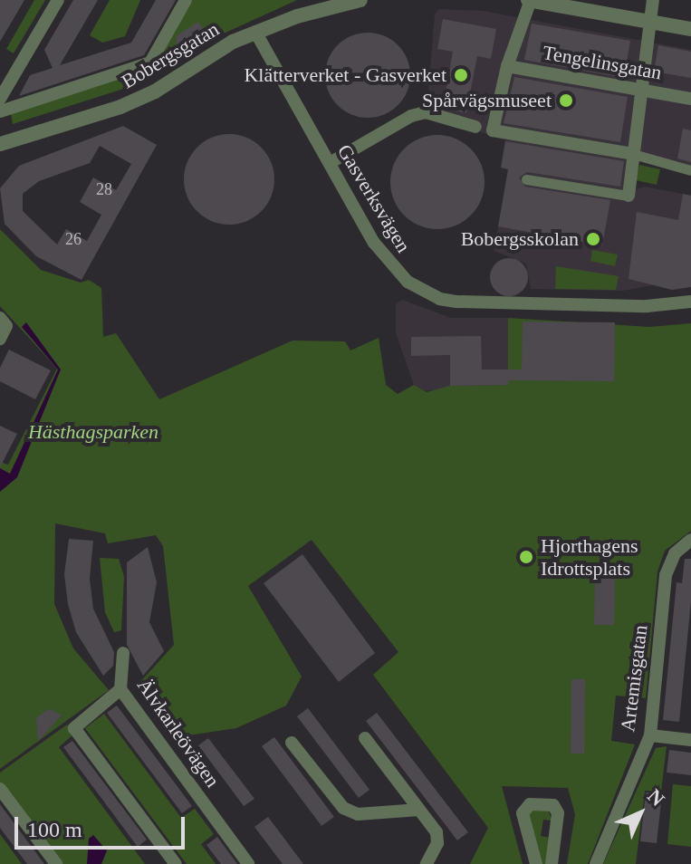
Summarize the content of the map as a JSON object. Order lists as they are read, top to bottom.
{
  "streets": {
    "street": [
      "Bobergsgatan",
      "Tengelinsgatan",
      "Gasverksvägen",
      "Artemisgatan",
      "Älvkarleövägen"
    ]
  },
  "crossings": [
    ["Bobergsgatan", "Gasverksvägen"]
  ],
  "parks": ["Hästhagsparken"],
  "places": [
    "Klätterverket - Gasverket",
    "Spårvägsmuseet",
    "Bobergsskolan",
    "Hjorthagens Idrottsplats"
  ],
  "house_numbers": ["28", "26"],
  "scale_bar": "100 m",
  "north": "top right"
}
